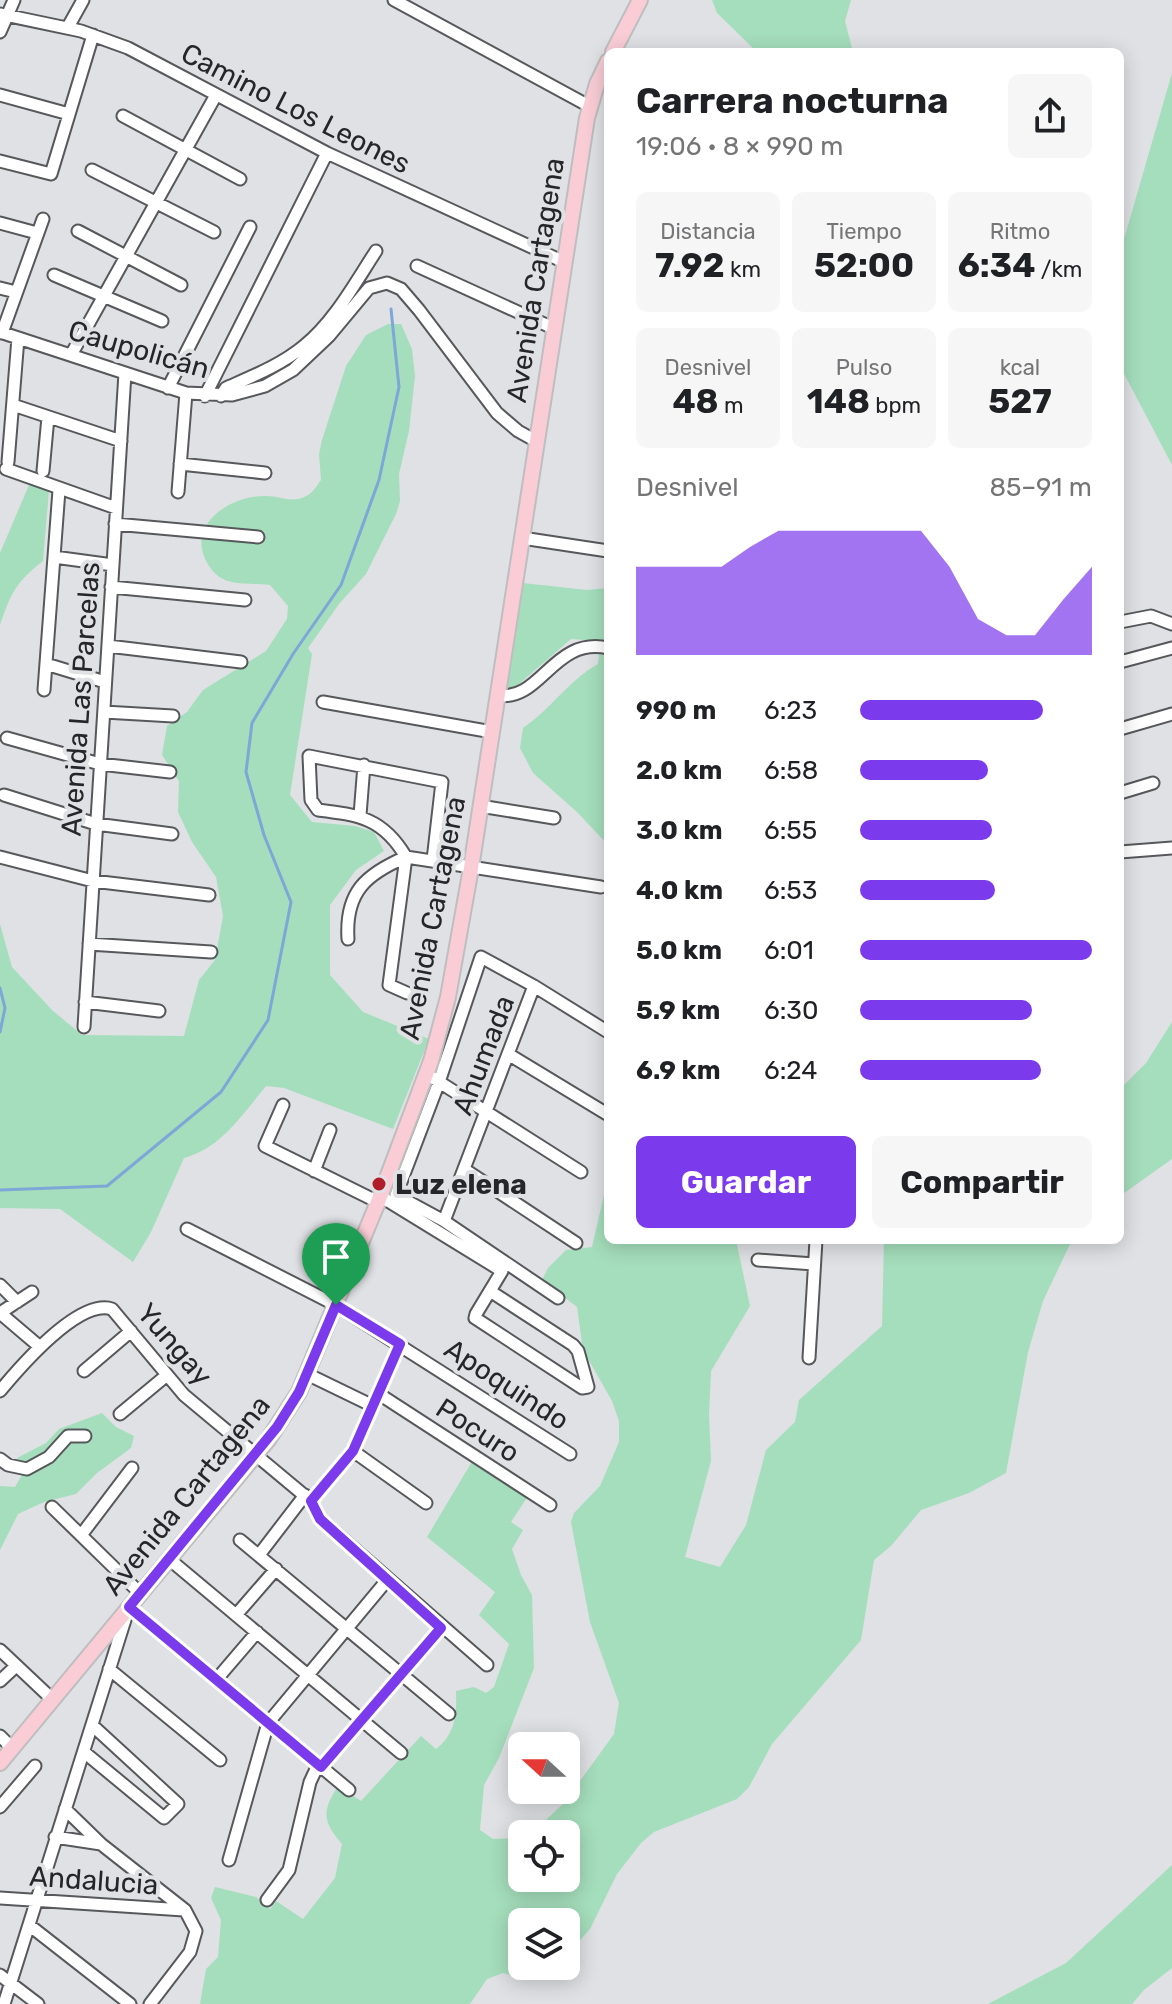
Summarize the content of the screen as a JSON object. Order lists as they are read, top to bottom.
{
  "streets": {
    "main road": ["Avenida Cartagena"],
    "street": [
      "Camino Los Leones",
      "Caupolicán",
      "Avenida Las Parcelas",
      "Ahumada",
      "Yungay",
      "Apoquindo",
      "Pocuro",
      "Andalucia"
    ]
  },
  "crossings": [
    ["Camino Los Leones", "Avenida Cartagena"],
    ["Avenida Cartagena", "Caupolicán"],
    ["Avenida Cartagena", "Yungay"],
    ["Avenida Cartagena", "Apoquindo"],
    ["Caupolicán", "Avenida Las Parcelas"]
  ],
  "places": ["Luz elena"],
  "north": "left",
  "page": {
    "heading": ["Carrera nocturna", "19:06 · 8 × 990 m"],
    "stats": [
      ["Distancia", "7.92 km"],
      ["Tiempo", "52:00"],
      ["Ritmo", "6:34 /km"],
      ["Desnivel", "48 m"],
      ["Pulso", "148 bpm"],
      ["kcal", "527"]
    ],
    "chart": ["Desnivel", "85–91 m"],
    "list": [
      {
        "name": "990 m",
        "note": "6:23"
      },
      {
        "name": "2.0 km",
        "note": "6:58"
      },
      {
        "name": "3.0 km",
        "note": "6:55"
      },
      {
        "name": "4.0 km",
        "note": "6:53"
      },
      {
        "name": "5.0 km",
        "note": "6:01"
      },
      {
        "name": "5.9 km",
        "note": "6:30"
      },
      {
        "name": "6.9 km",
        "note": "6:24"
      }
    ],
    "buttons": ["Guardar", "Compartir"]
  }
}
